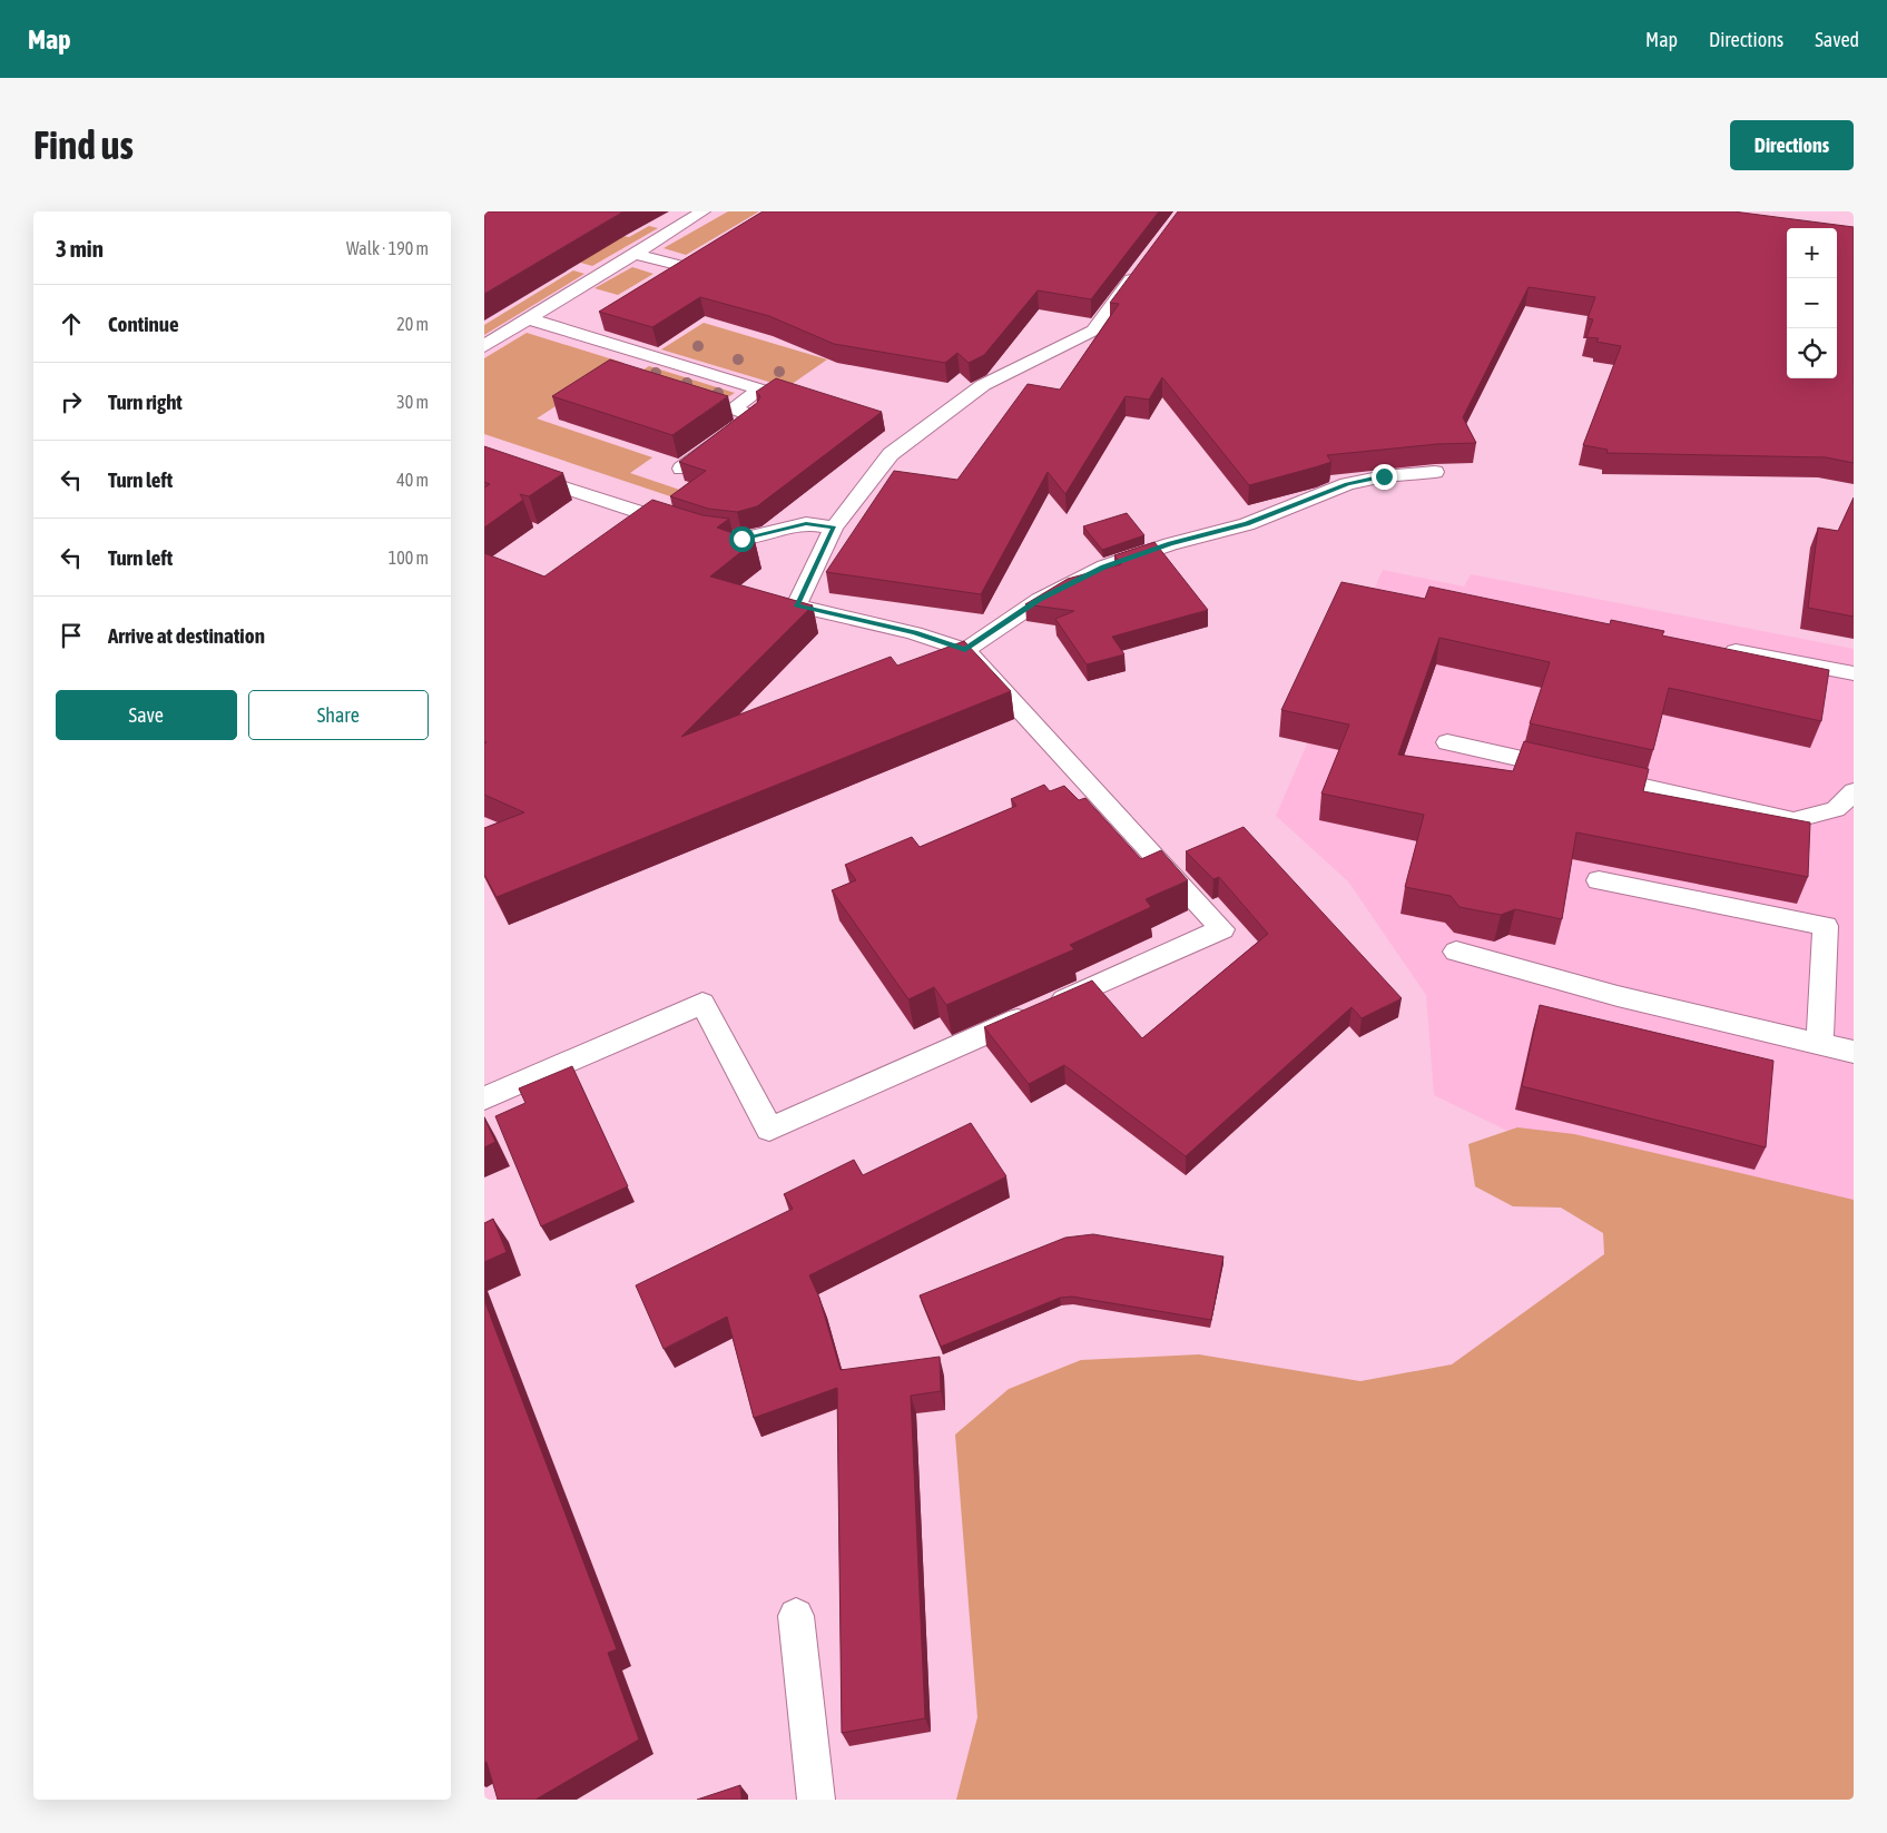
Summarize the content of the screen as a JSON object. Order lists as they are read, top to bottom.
{
  "page": {
    "header": "Map",
    "nav": ["Map", "Directions", "Saved"],
    "buttons": [
      "Directions",
      ["Save", "Share"]
    ],
    "title": "Find us",
    "heading": ["3 min", "Walk · 190 m"],
    "map_buttons": ["+", "−"],
    "list": [
      ["Continue", "20 m"],
      ["Turn right", "30 m"],
      ["Turn left", "40 m"],
      ["Turn left", "100 m"],
      "Arrive at destination"
    ]
  }
}
